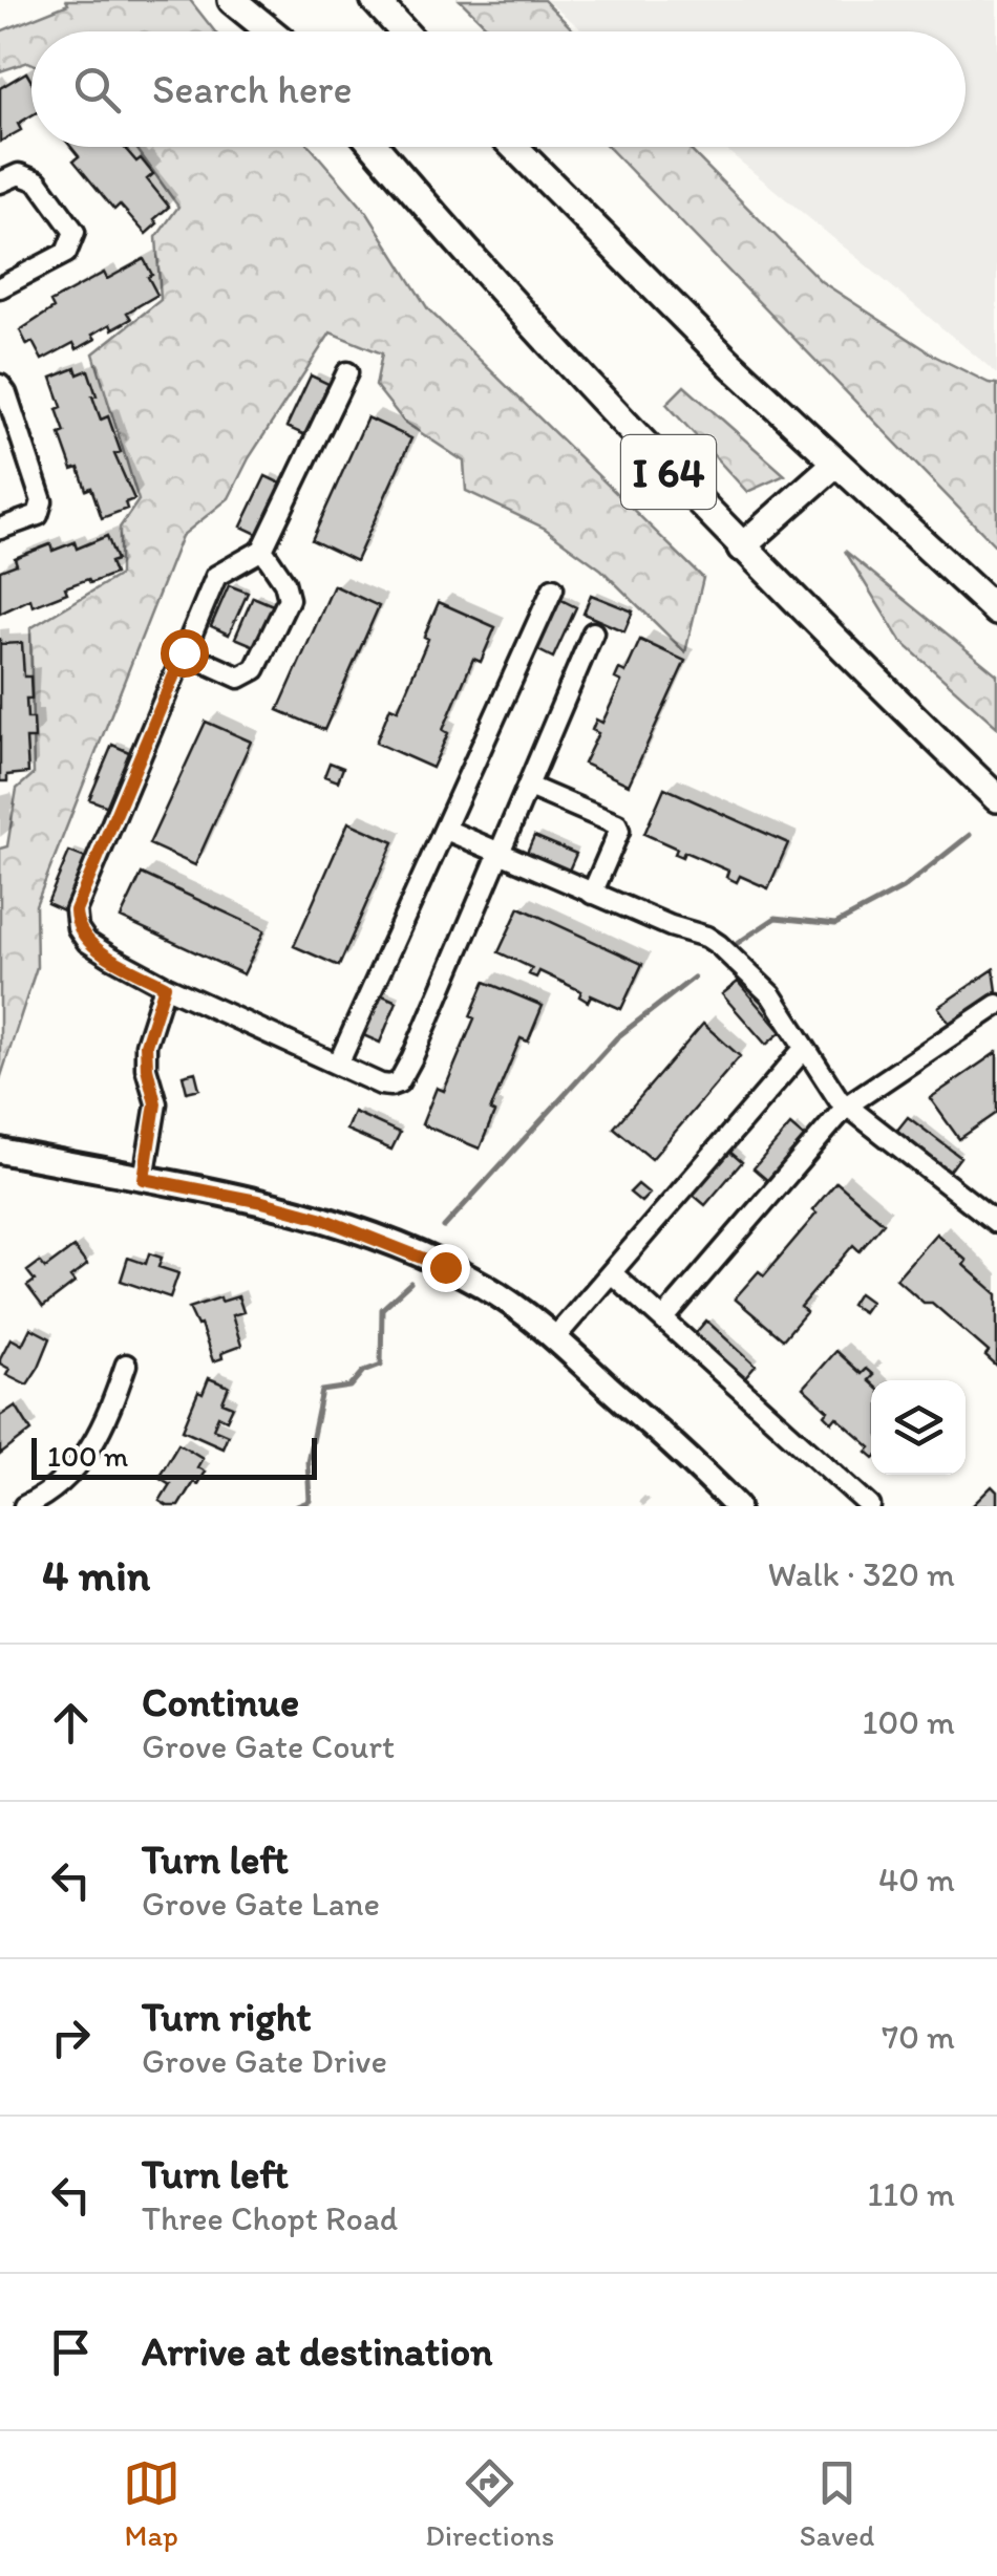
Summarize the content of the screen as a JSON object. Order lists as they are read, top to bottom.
{
  "streets": {
    "highway": ["I 64"]
  },
  "scale_bar": "100 m",
  "page": {
    "search": "Search here",
    "scale": "100 m",
    "heading": ["4 min", "Walk · 320 m"],
    "list": [
      ["Continue", "Grove Gate Court", "100 m"],
      ["Turn left", "Grove Gate Lane", "40 m"],
      ["Turn right", "Grove Gate Drive", "70 m"],
      ["Turn left", "Three Chopt Road", "110 m"],
      "Arrive at destination"
    ],
    "nav": ["Map", "Directions", "Saved"]
  }
}
